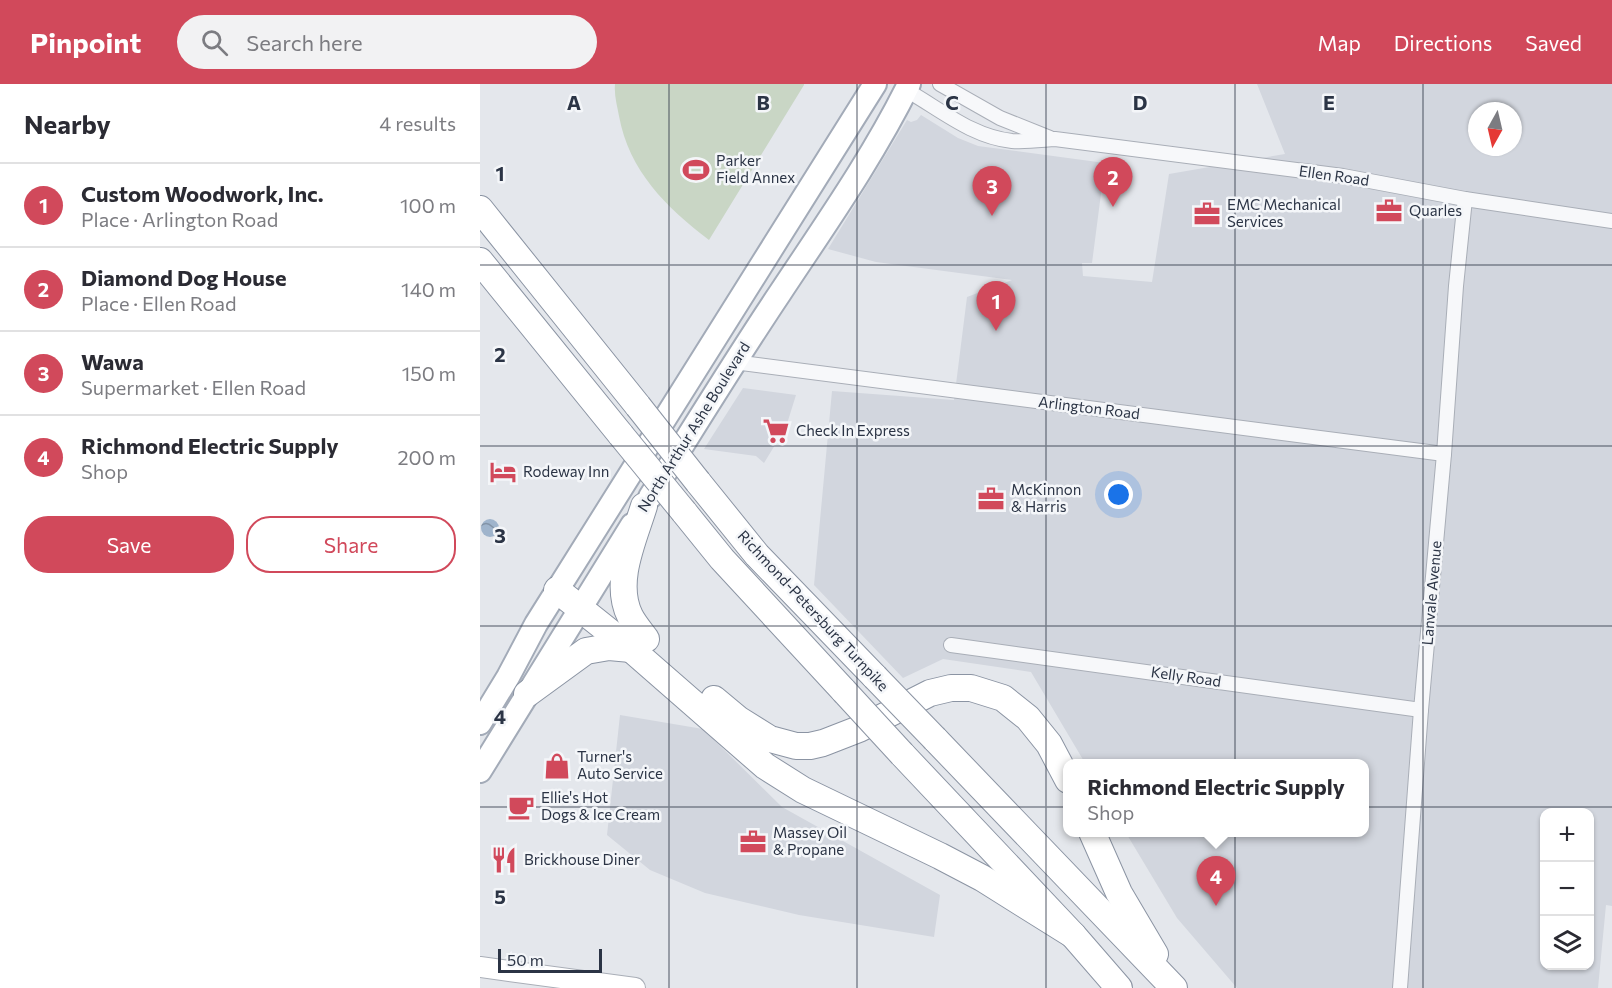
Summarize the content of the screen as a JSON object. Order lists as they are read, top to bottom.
{
  "streets": {
    "highway": ["Richmond-Petersburg Turnpike"],
    "main road": ["North Arthur Ashe Boulevard"],
    "street": [
      "Ellen Road",
      "Arlington Road",
      "Lanvale Avenue",
      "Kelly Road"
    ]
  },
  "crossings": [
    ["Ellen Road", "North Arthur Ashe Boulevard"],
    ["Ellen Road", "Lanvale Avenue"],
    ["Arlington Road", "North Arthur Ashe Boulevard"],
    ["Arlington Road", "Lanvale Avenue"],
    ["Lanvale Avenue", "Kelly Road"]
  ],
  "places": {
    "sports": ["Parker Field Annex"],
    "office": [
      "Quarles",
      "EMC Mechanical Services",
      "McKinnon & Harris",
      "Massey Oil & Propane"
    ],
    "supermarket": ["Check In Express"],
    "hotel": ["Rodeway Inn"],
    "shop": ["Turner's Auto Service"],
    "cafe": ["Ellie's Hot Dogs & Ice Cream"],
    "restaurant": ["Brickhouse Diner"]
  },
  "scale_bar": "50 m",
  "north": "bottom",
  "page": {
    "header": "Pinpoint",
    "search": "Search here",
    "nav": ["Map", "Directions", "Saved"],
    "heading": ["Nearby", "4 results"],
    "pins": [
      "2",
      "3",
      "1",
      "4"
    ],
    "list": [
      {
        "mark": "1",
        "name": "Custom Woodwork, Inc.",
        "note": "Place · Arlington Road",
        "value": "100 m"
      },
      {
        "mark": "2",
        "name": "Diamond Dog House",
        "note": "Place · Ellen Road",
        "value": "140 m"
      },
      {
        "mark": "3",
        "name": "Wawa",
        "note": "Supermarket · Ellen Road",
        "value": "150 m"
      },
      {
        "mark": "4",
        "name": "Richmond Electric Supply",
        "note": "Shop",
        "value": "200 m"
      }
    ],
    "buttons": ["Save", "Share"],
    "popup": ["Richmond Electric Supply", "Shop"],
    "map_buttons": ["+", "−"],
    "scale": "50 m"
  },
  "grid": {
    "columns": [
      "A",
      "B",
      "C",
      "D",
      "E"
    ],
    "rows": [
      "1",
      "2",
      "3",
      "4",
      "5"
    ]
  }
}
